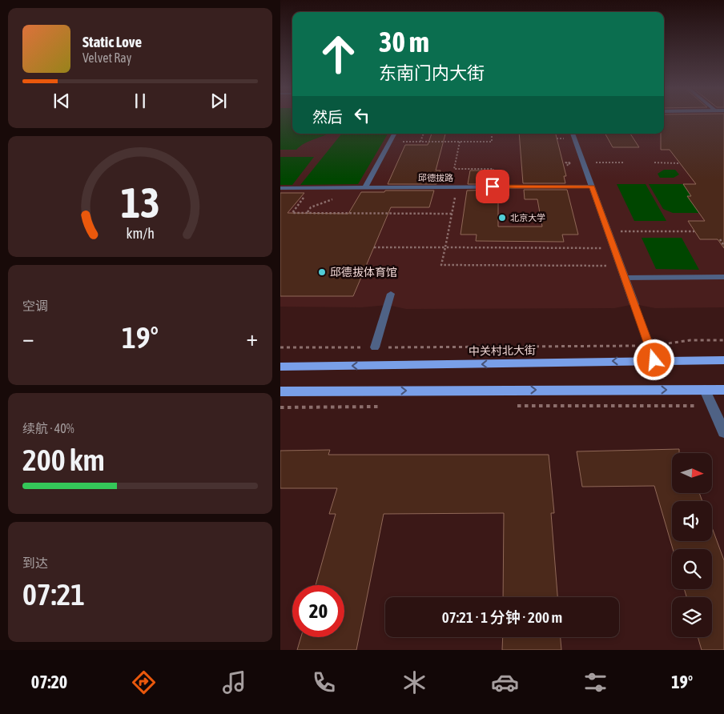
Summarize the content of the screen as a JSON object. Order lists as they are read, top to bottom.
{
  "streets": {
    "main road": ["中关村北大街"],
    "lane": ["邱德拔路"]
  },
  "places": ["北京大学", "邱德拔体育馆"],
  "north": "right",
  "page": {
    "turn": ["30 m", "东南门内大街"],
    "song": ["Static Love", "Velvet Ray"],
    "then": "然后",
    "tile": [
      "空调",
      ["续航 · 40%", "200 km"],
      ["到达", "07:21"]
    ],
    "heat": ["−", "19°", "+"],
    "limit": "20",
    "trip": "07:21 · 1 分钟 · 200 m",
    "tabs": ["07:20", "19°"],
    "gauge": ["13", "km/h"]
  }
}
